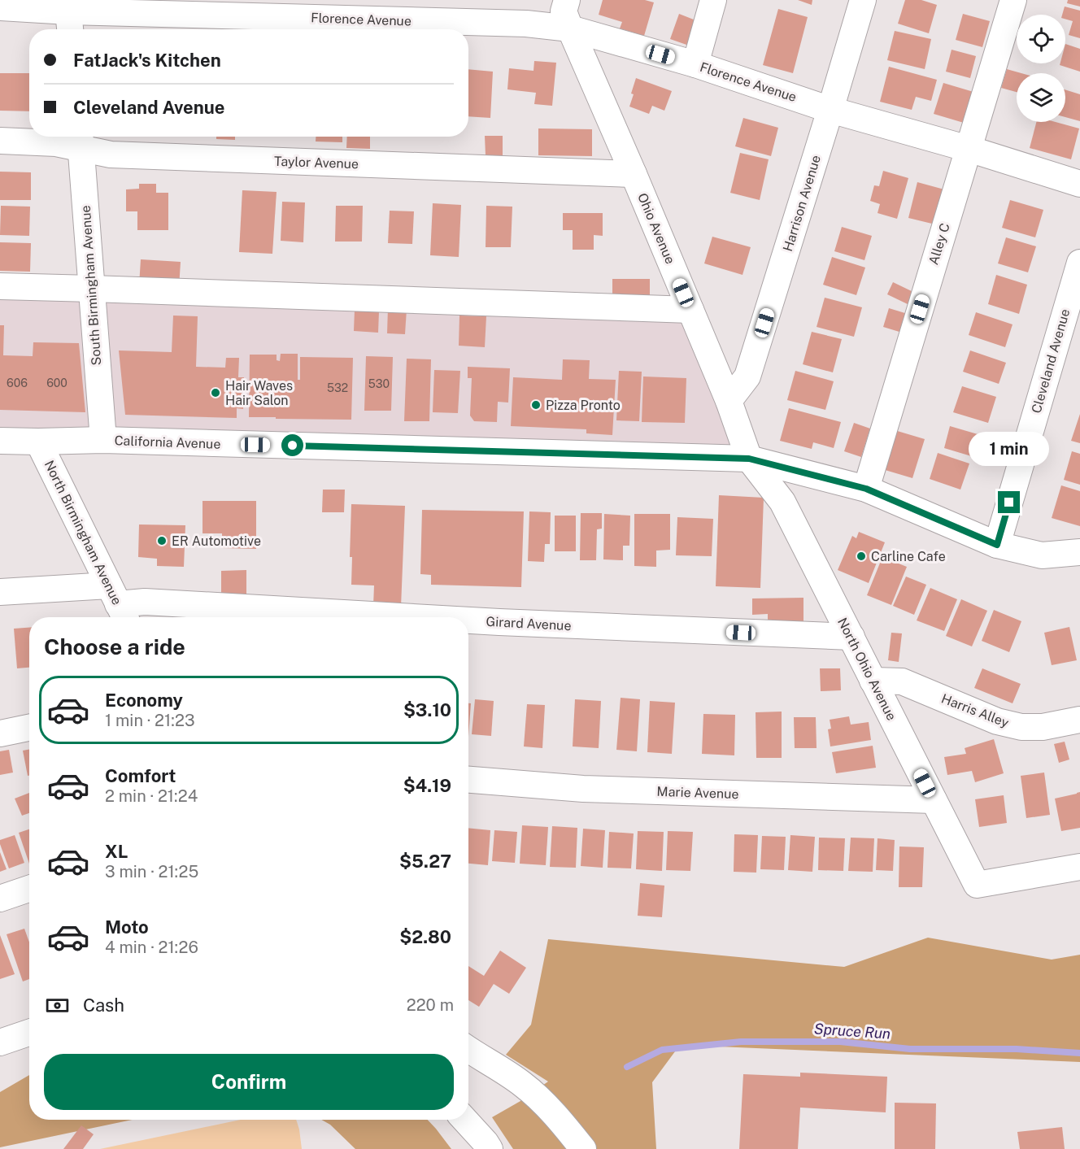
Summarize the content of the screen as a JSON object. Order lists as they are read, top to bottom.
{
  "streets": {
    "street": [
      "Florence Avenue",
      "Taylor Avenue",
      "Harrison Avenue",
      "Ohio Avenue",
      "Alley C",
      "South Birmingham Avenue",
      "Cleveland Avenue",
      "California Avenue",
      "North Birmingham Avenue",
      "Girard Avenue",
      "North Ohio Avenue",
      "Harris Alley",
      "Marie Avenue"
    ]
  },
  "crossings": [
    ["Florence Avenue", "Harrison Avenue"],
    ["Florence Avenue", "Ohio Avenue"],
    ["Florence Avenue", "Alley C"],
    ["Taylor Avenue", "Ohio Avenue"],
    ["Taylor Avenue", "South Birmingham Avenue"],
    ["Harrison Avenue", "Ohio Avenue"],
    ["Ohio Avenue", "California Avenue"],
    ["Ohio Avenue", "North Ohio Avenue"],
    ["Alley C", "California Avenue"],
    ["South Birmingham Avenue", "California Avenue"],
    ["Cleveland Avenue", "California Avenue"],
    ["California Avenue", "North Birmingham Avenue"],
    ["California Avenue", "North Ohio Avenue"],
    ["North Birmingham Avenue", "Girard Avenue"],
    ["Girard Avenue", "North Ohio Avenue"],
    ["North Ohio Avenue", "Harris Alley"],
    ["North Ohio Avenue", "Marie Avenue"]
  ],
  "water": ["Spruce Run"],
  "places": [
    "Hair Waves Hair Salon",
    "Pizza Pronto",
    "ER Automotive",
    "Carline Cafe"
  ],
  "house_numbers": [
    "606",
    "600",
    "530",
    "532"
  ],
  "page": {
    "banner": ["FatJack's Kitchen", "Cleveland Avenue"],
    "bubble": "1 min",
    "heading": "Choose a ride",
    "list": [
      {
        "name": "Economy",
        "note": "1 min · 21:23",
        "value": "$3.10"
      },
      {
        "name": "Comfort",
        "note": "2 min · 21:24",
        "value": "$4.19"
      },
      {
        "name": "XL",
        "note": "3 min · 21:25",
        "value": "$5.27"
      },
      {
        "name": "Moto",
        "note": "4 min · 21:26",
        "value": "$2.80"
      }
    ],
    "pay": ["Cash", "220 m"],
    "buttons": "Confirm"
  }
}
